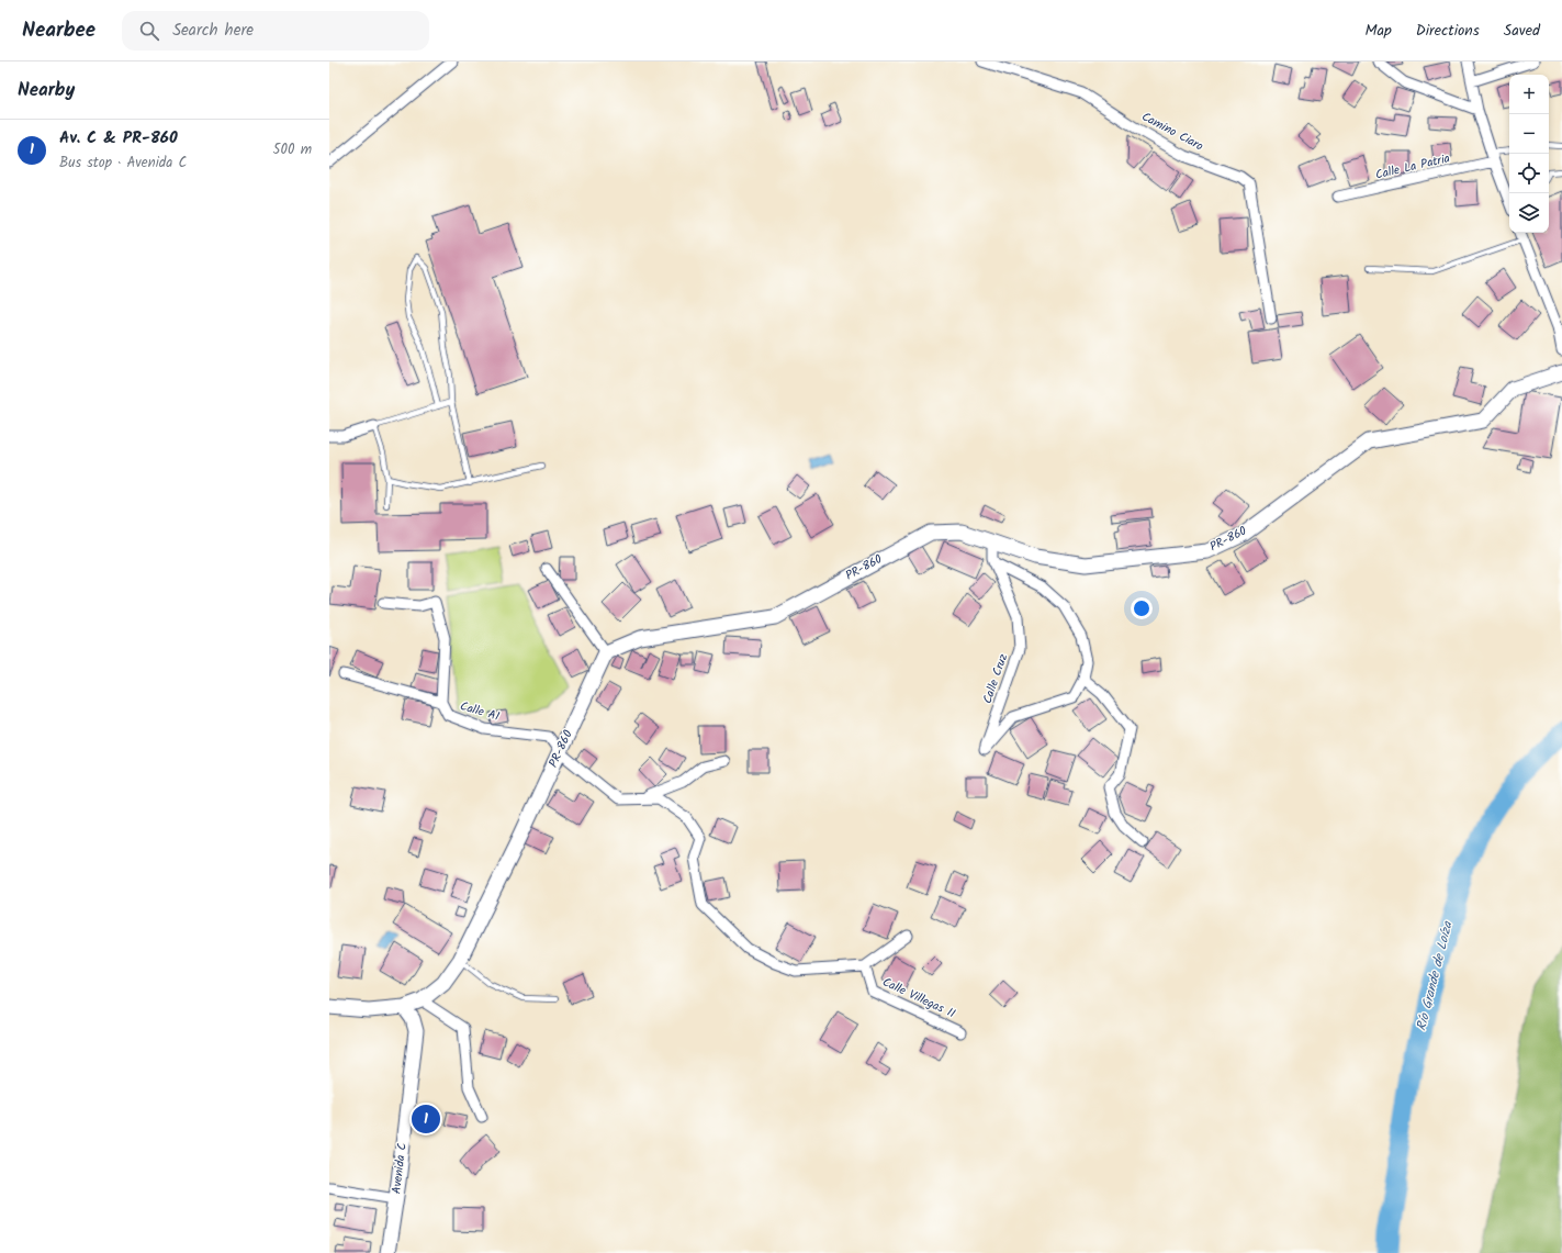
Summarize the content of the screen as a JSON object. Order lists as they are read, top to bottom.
{
  "streets": {
    "street": [
      "Camino Ciaro",
      "Calle La Patria",
      "PR-860",
      "Calle Cruz",
      "Calle A1",
      "Calle Villegas II",
      "Avenida C"
    ]
  },
  "crossings": [
    ["PR-860", "Calle Cruz"],
    ["PR-860", "Calle A1"],
    ["PR-860", "Avenida C"]
  ],
  "water": ["Río Grande de Loíza"],
  "page": {
    "header": "Nearbee",
    "search": "Search here",
    "nav": ["Map", "Directions", "Saved"],
    "heading": "Nearby",
    "map_buttons": ["+", "−"],
    "list": [
      {
        "mark": "1",
        "name": "Av. C & PR-860",
        "note": "Bus stop · Avenida C",
        "value": "500 m"
      }
    ],
    "pins": "1"
  }
}
